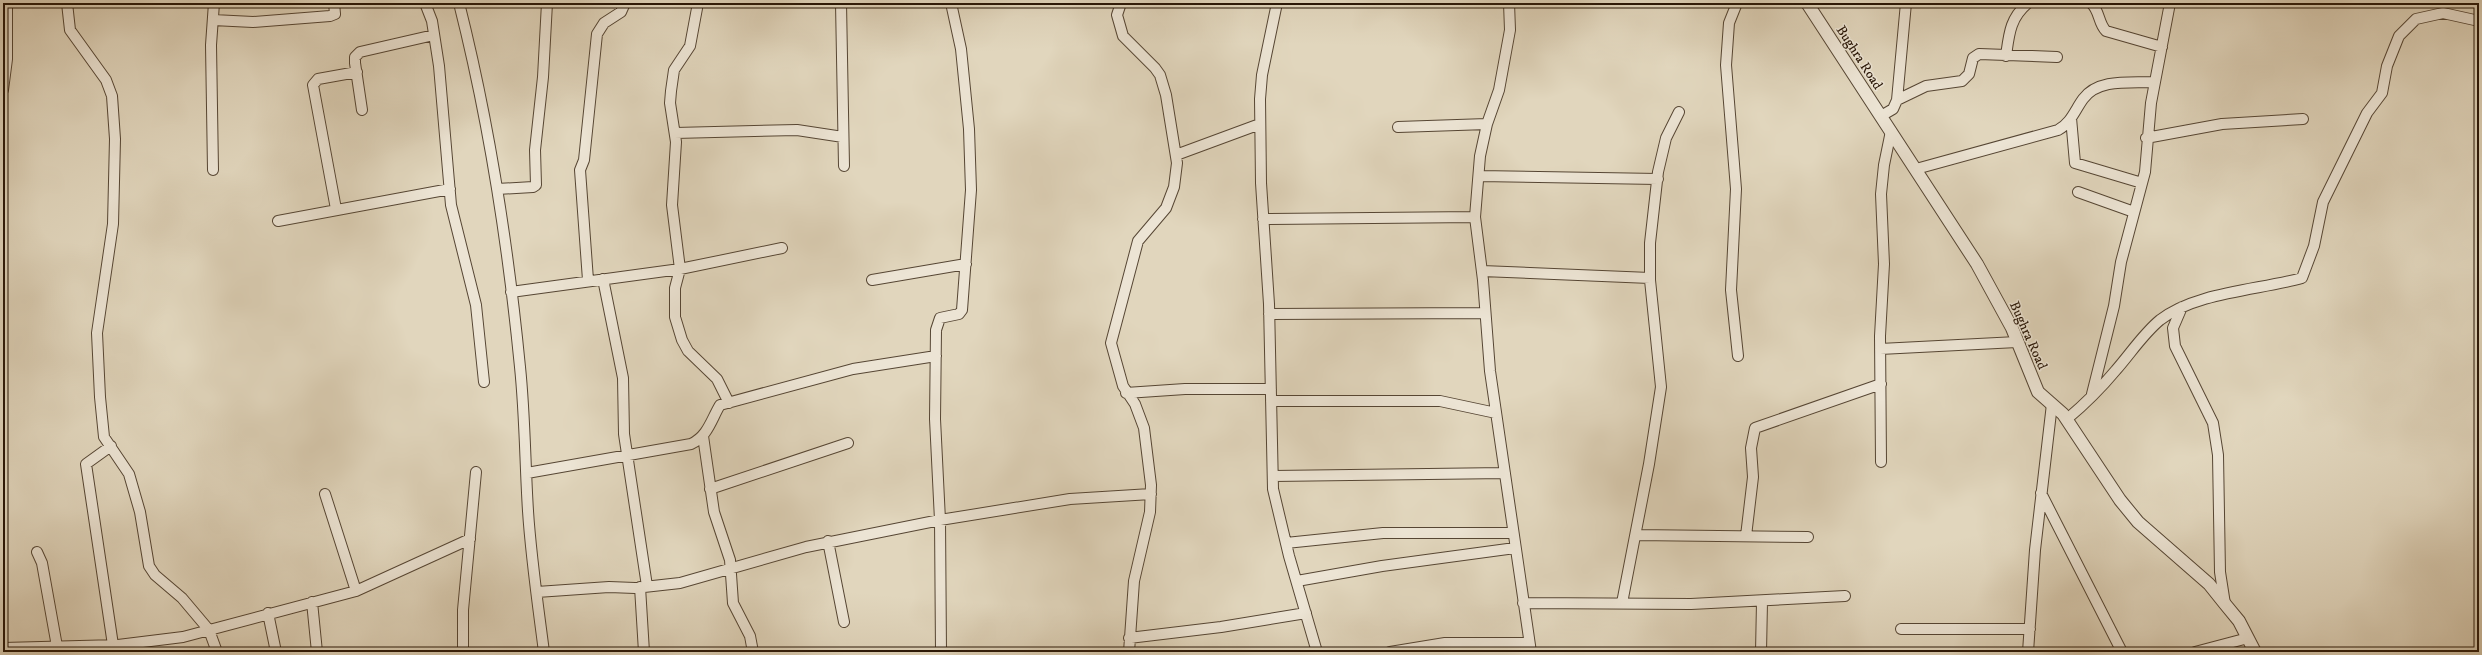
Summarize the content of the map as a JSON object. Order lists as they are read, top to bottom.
{
  "streets": {
    "street": ["Bughra Road"]
  }
}
